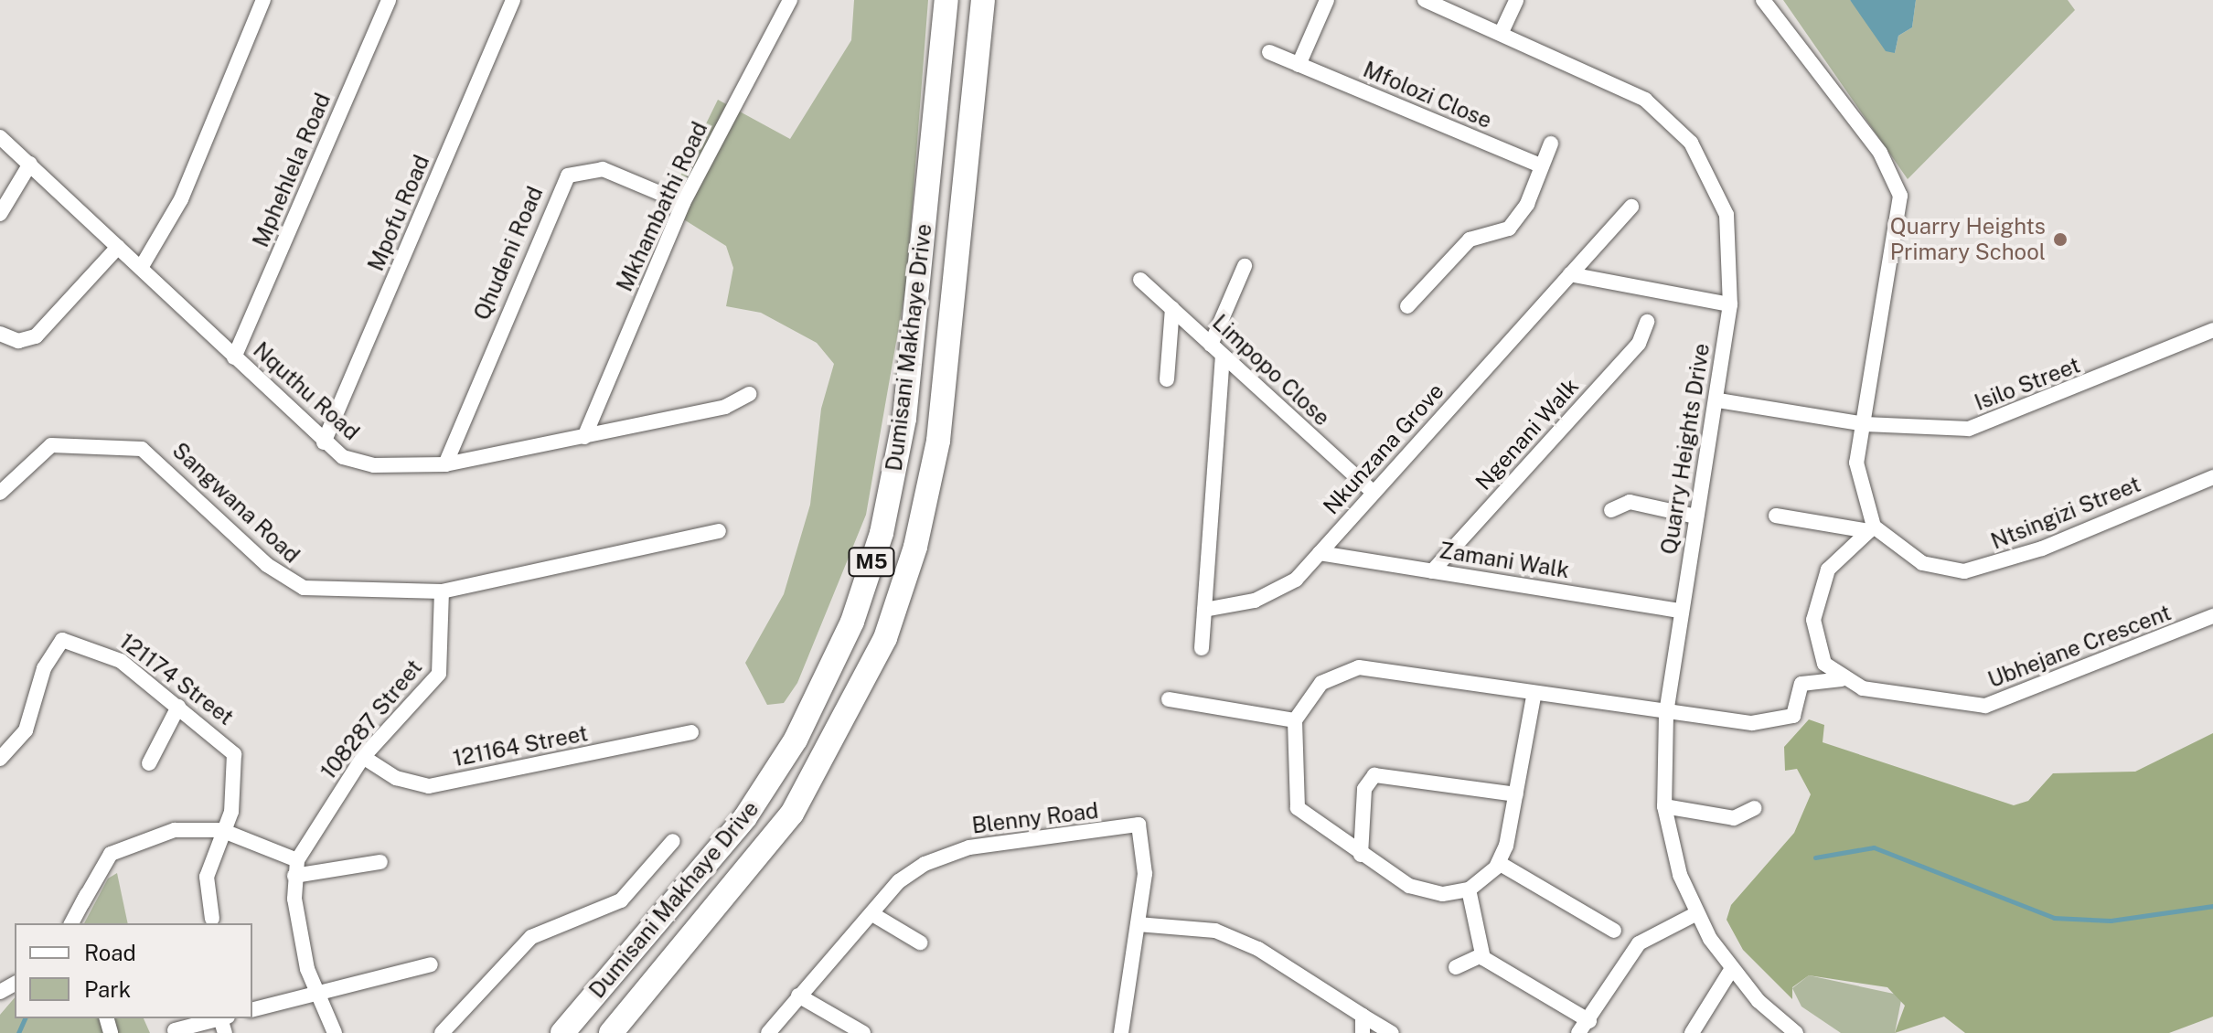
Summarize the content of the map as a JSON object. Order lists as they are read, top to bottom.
{
  "streets": {
    "main road": ["Dumisani Makhaye Drive", "M5"],
    "street": [
      "Mfolozi Close",
      "Mphehlela Road",
      "Mkhambathi Road",
      "Mpofu Road",
      "Qhudeni Road",
      "Limpopo Close",
      "Isilo Street",
      "Nquthu Road",
      "Ngenani Walk",
      "Nkunzana Grove",
      "Quarry Heights Drive",
      "Sangwana Road",
      "Ntsingizi Street",
      "Zamani Walk",
      "Ubhejane Crescent",
      "121174 Street",
      "108287 Street",
      "121164 Street",
      "Blenny Road"
    ]
  },
  "crossings": [
    ["Mphehlela Road", "Nquthu Road"],
    ["Mkhambathi Road", "Qhudeni Road"],
    ["Mkhambathi Road", "Nquthu Road"],
    ["Mpofu Road", "Nquthu Road"],
    ["Qhudeni Road", "Nquthu Road"],
    ["Limpopo Close", "Nkunzana Grove"],
    ["Isilo Street", "Quarry Heights Drive"],
    ["Ngenani Walk", "Zamani Walk"],
    ["Nkunzana Grove", "Zamani Walk"],
    ["Quarry Heights Drive", "Zamani Walk"],
    ["Sangwana Road", "108287 Street"],
    ["108287 Street", "121164 Street"]
  ],
  "places": ["Quarry Heights Primary School"],
  "legend": ["Road", "Park"]
}
